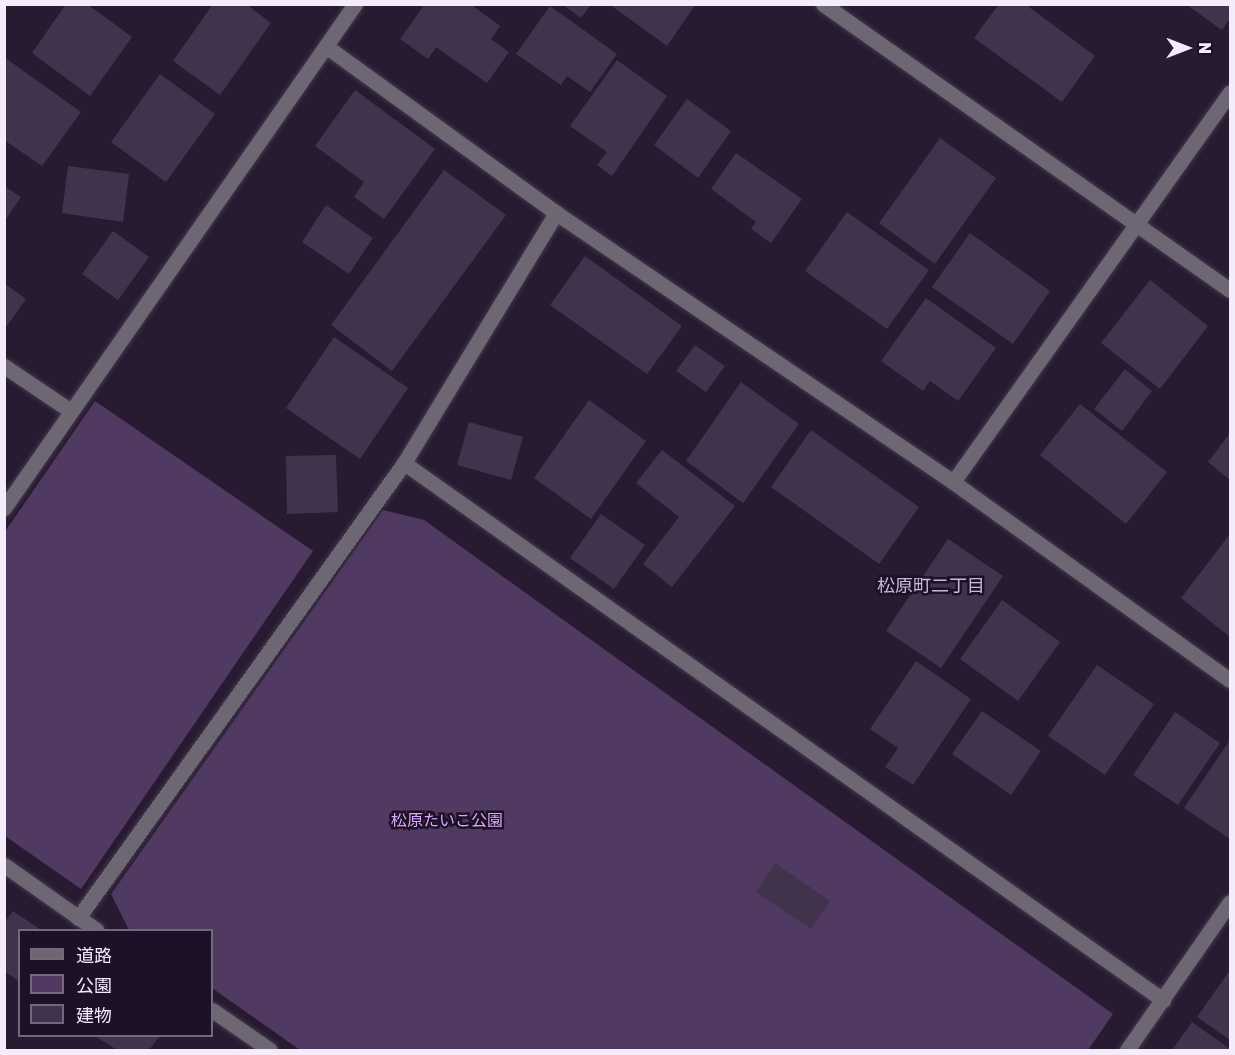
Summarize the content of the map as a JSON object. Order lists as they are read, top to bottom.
{
  "districts": ["松原町二丁目"],
  "parks": ["松原たいこ公園"],
  "legend": ["道路", "公園", "建物"],
  "north": "right"
}
